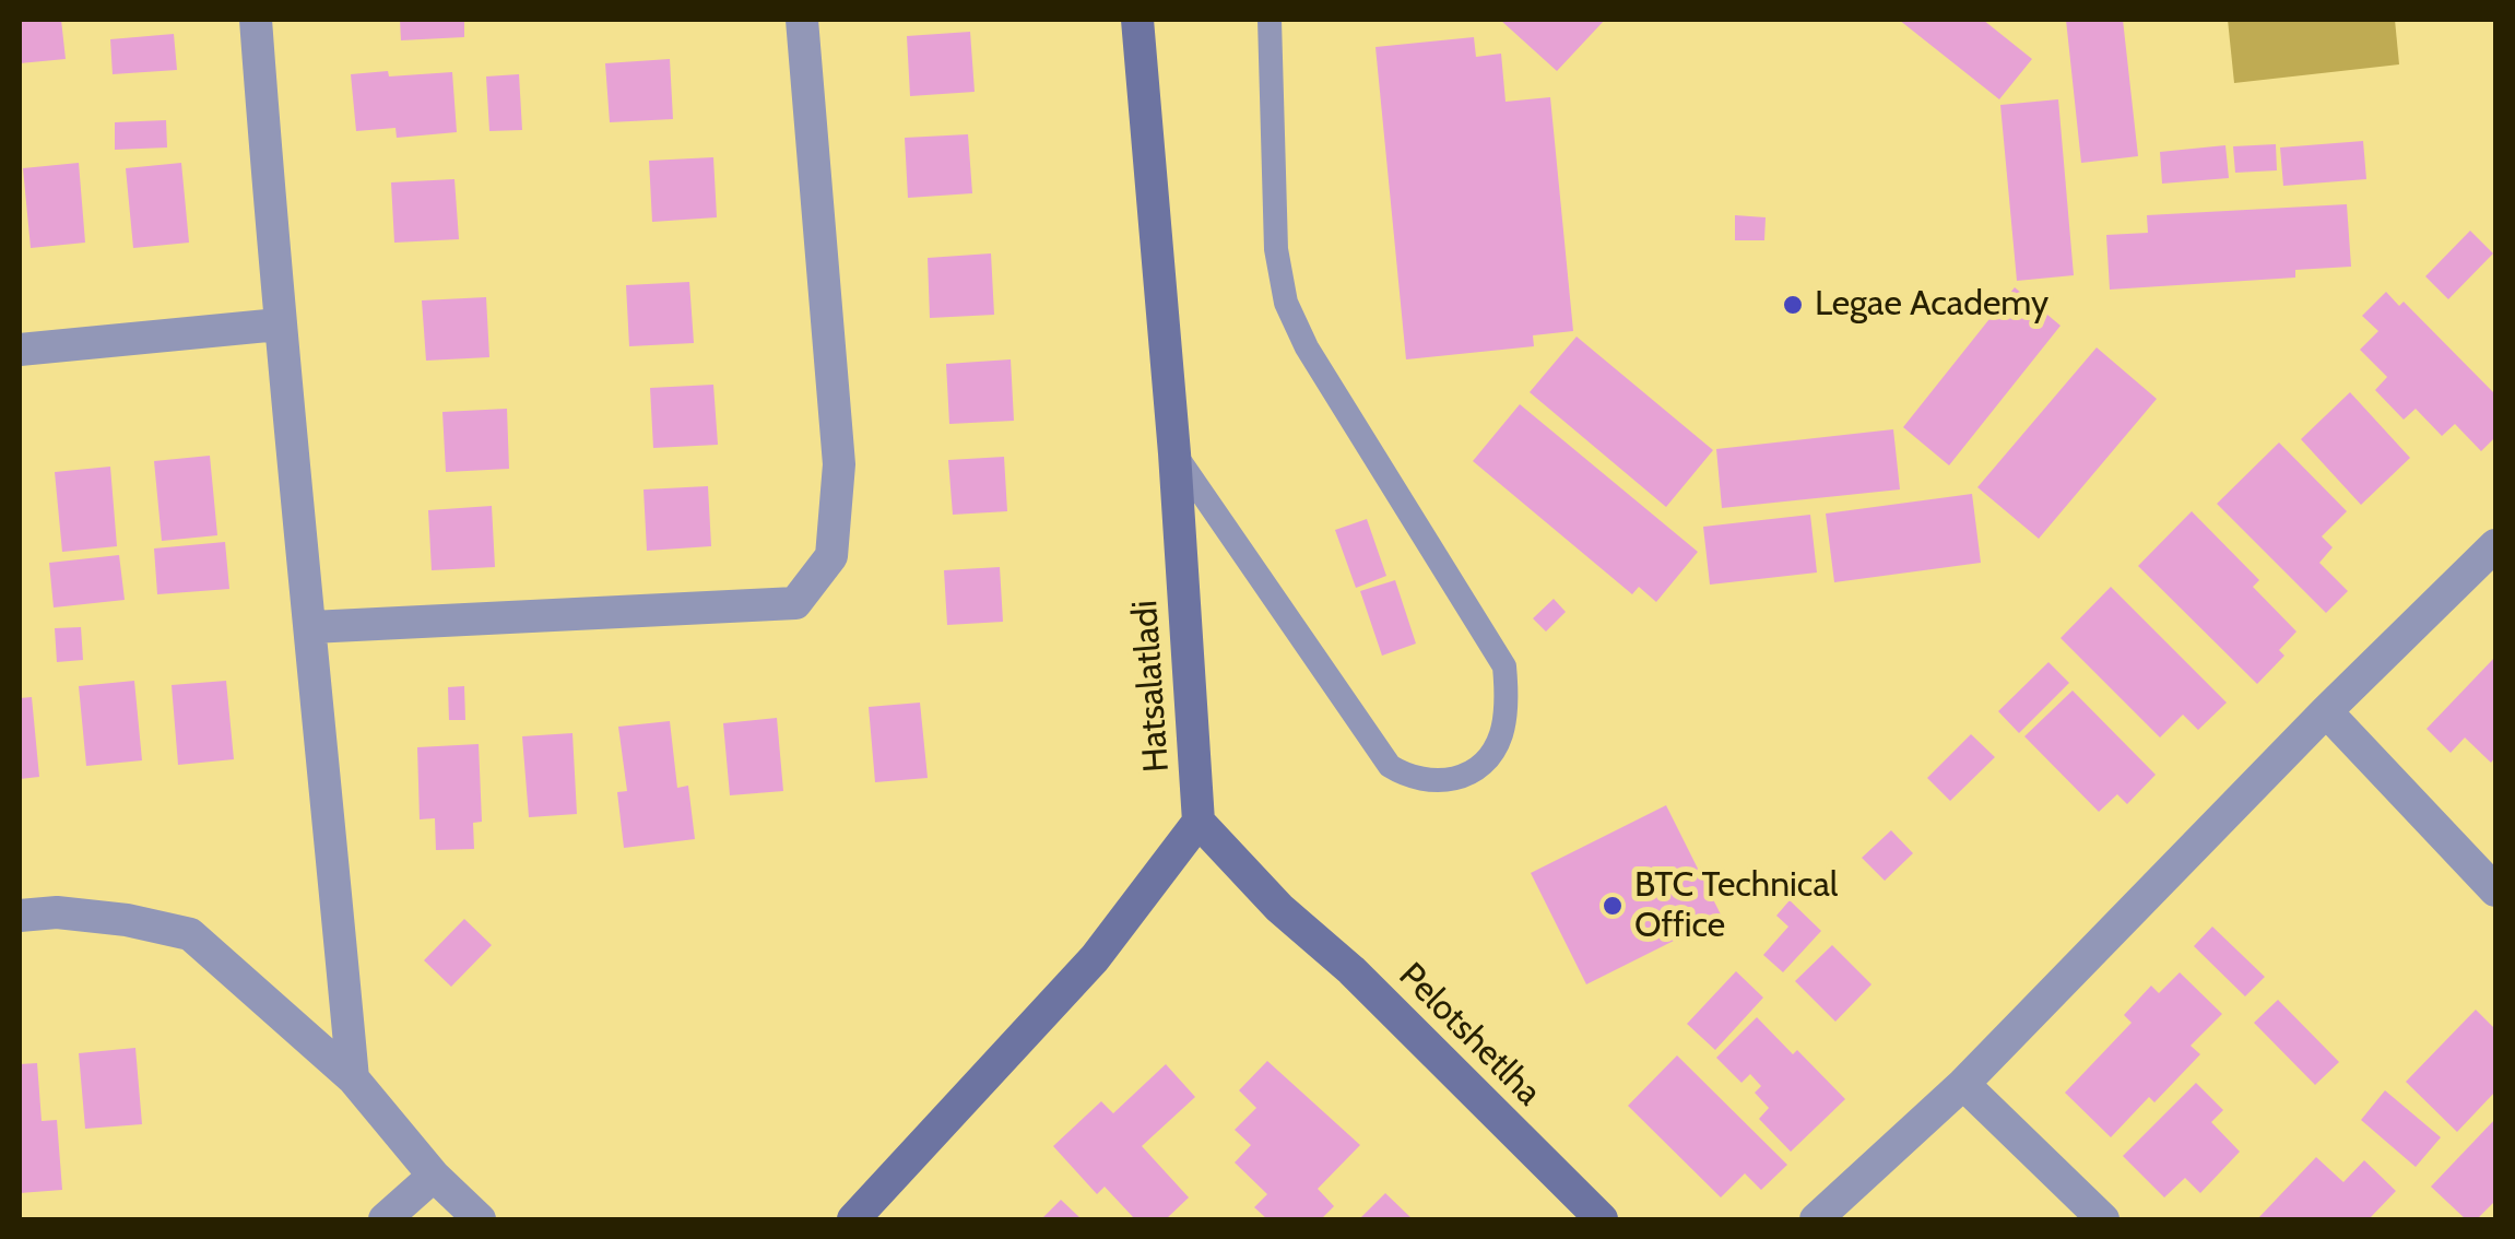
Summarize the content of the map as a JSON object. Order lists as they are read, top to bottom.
{
  "streets": {
    "street": ["Hatsalatladi", "Pelotshetlha"]
  },
  "crossings": [
    ["Hatsalatladi", "Pelotshetlha"]
  ],
  "places": ["Legae Academy", "BTC Technical Office"]
}
